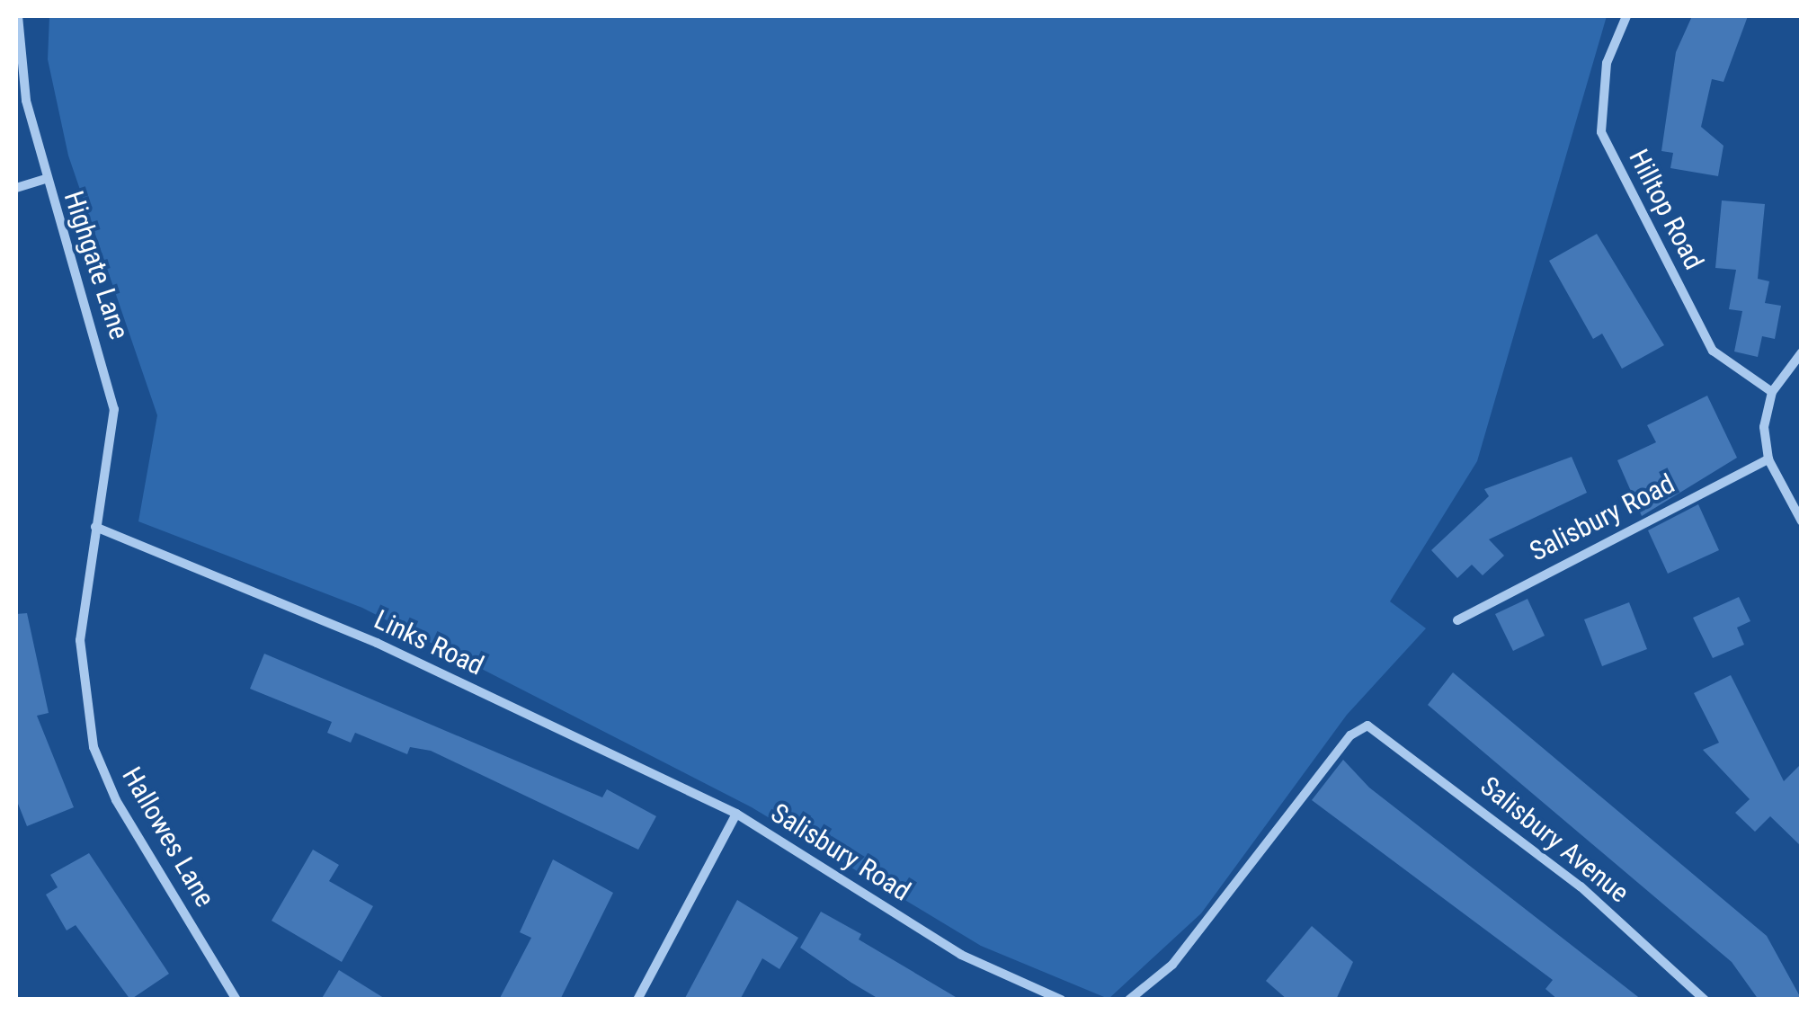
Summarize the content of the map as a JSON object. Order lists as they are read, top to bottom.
{
  "streets": {
    "street": [
      "Hilltop Road",
      "Highgate Lane",
      "Salisbury Road",
      "Links Road",
      "Hallowes Lane",
      "Salisbury Avenue"
    ]
  },
  "crossings": [
    ["Highgate Lane", "Links Road"],
    ["Highgate Lane", "Hallowes Lane"],
    ["Salisbury Road", "Links Road"],
    ["Links Road", "Hallowes Lane"]
  ]
}
